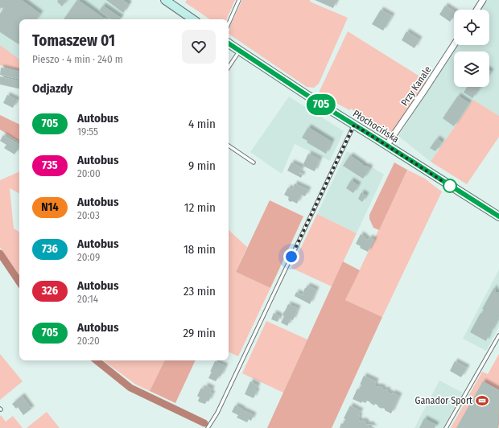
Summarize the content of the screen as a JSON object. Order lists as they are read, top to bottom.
{
  "streets": {
    "main road": ["Płochocińska"],
    "street": ["Przy Kanale"]
  },
  "crossings": [
    ["Przy Kanale", "Płochocińska"]
  ],
  "places": {
    "sports": ["Ganador Sport"]
  },
  "lines": ["bus line 705"],
  "page": {
    "on_map": "705",
    "heading": [
      ["Tomaszew 01", "Pieszo · 4 min · 240 m"],
      "Odjazdy"
    ],
    "list": [
      {
        "mark": "705",
        "name": "Autobus",
        "note": "19:55",
        "value": "4 min"
      },
      {
        "mark": "735",
        "name": "Autobus",
        "note": "20:00",
        "value": "9 min"
      },
      {
        "mark": "N14",
        "name": "Autobus",
        "note": "20:03",
        "value": "12 min"
      },
      {
        "mark": "736",
        "name": "Autobus",
        "note": "20:09",
        "value": "18 min"
      },
      {
        "mark": "326",
        "name": "Autobus",
        "note": "20:14",
        "value": "23 min"
      },
      {
        "mark": "705",
        "name": "Autobus",
        "note": "20:20",
        "value": "29 min"
      }
    ]
  }
}
